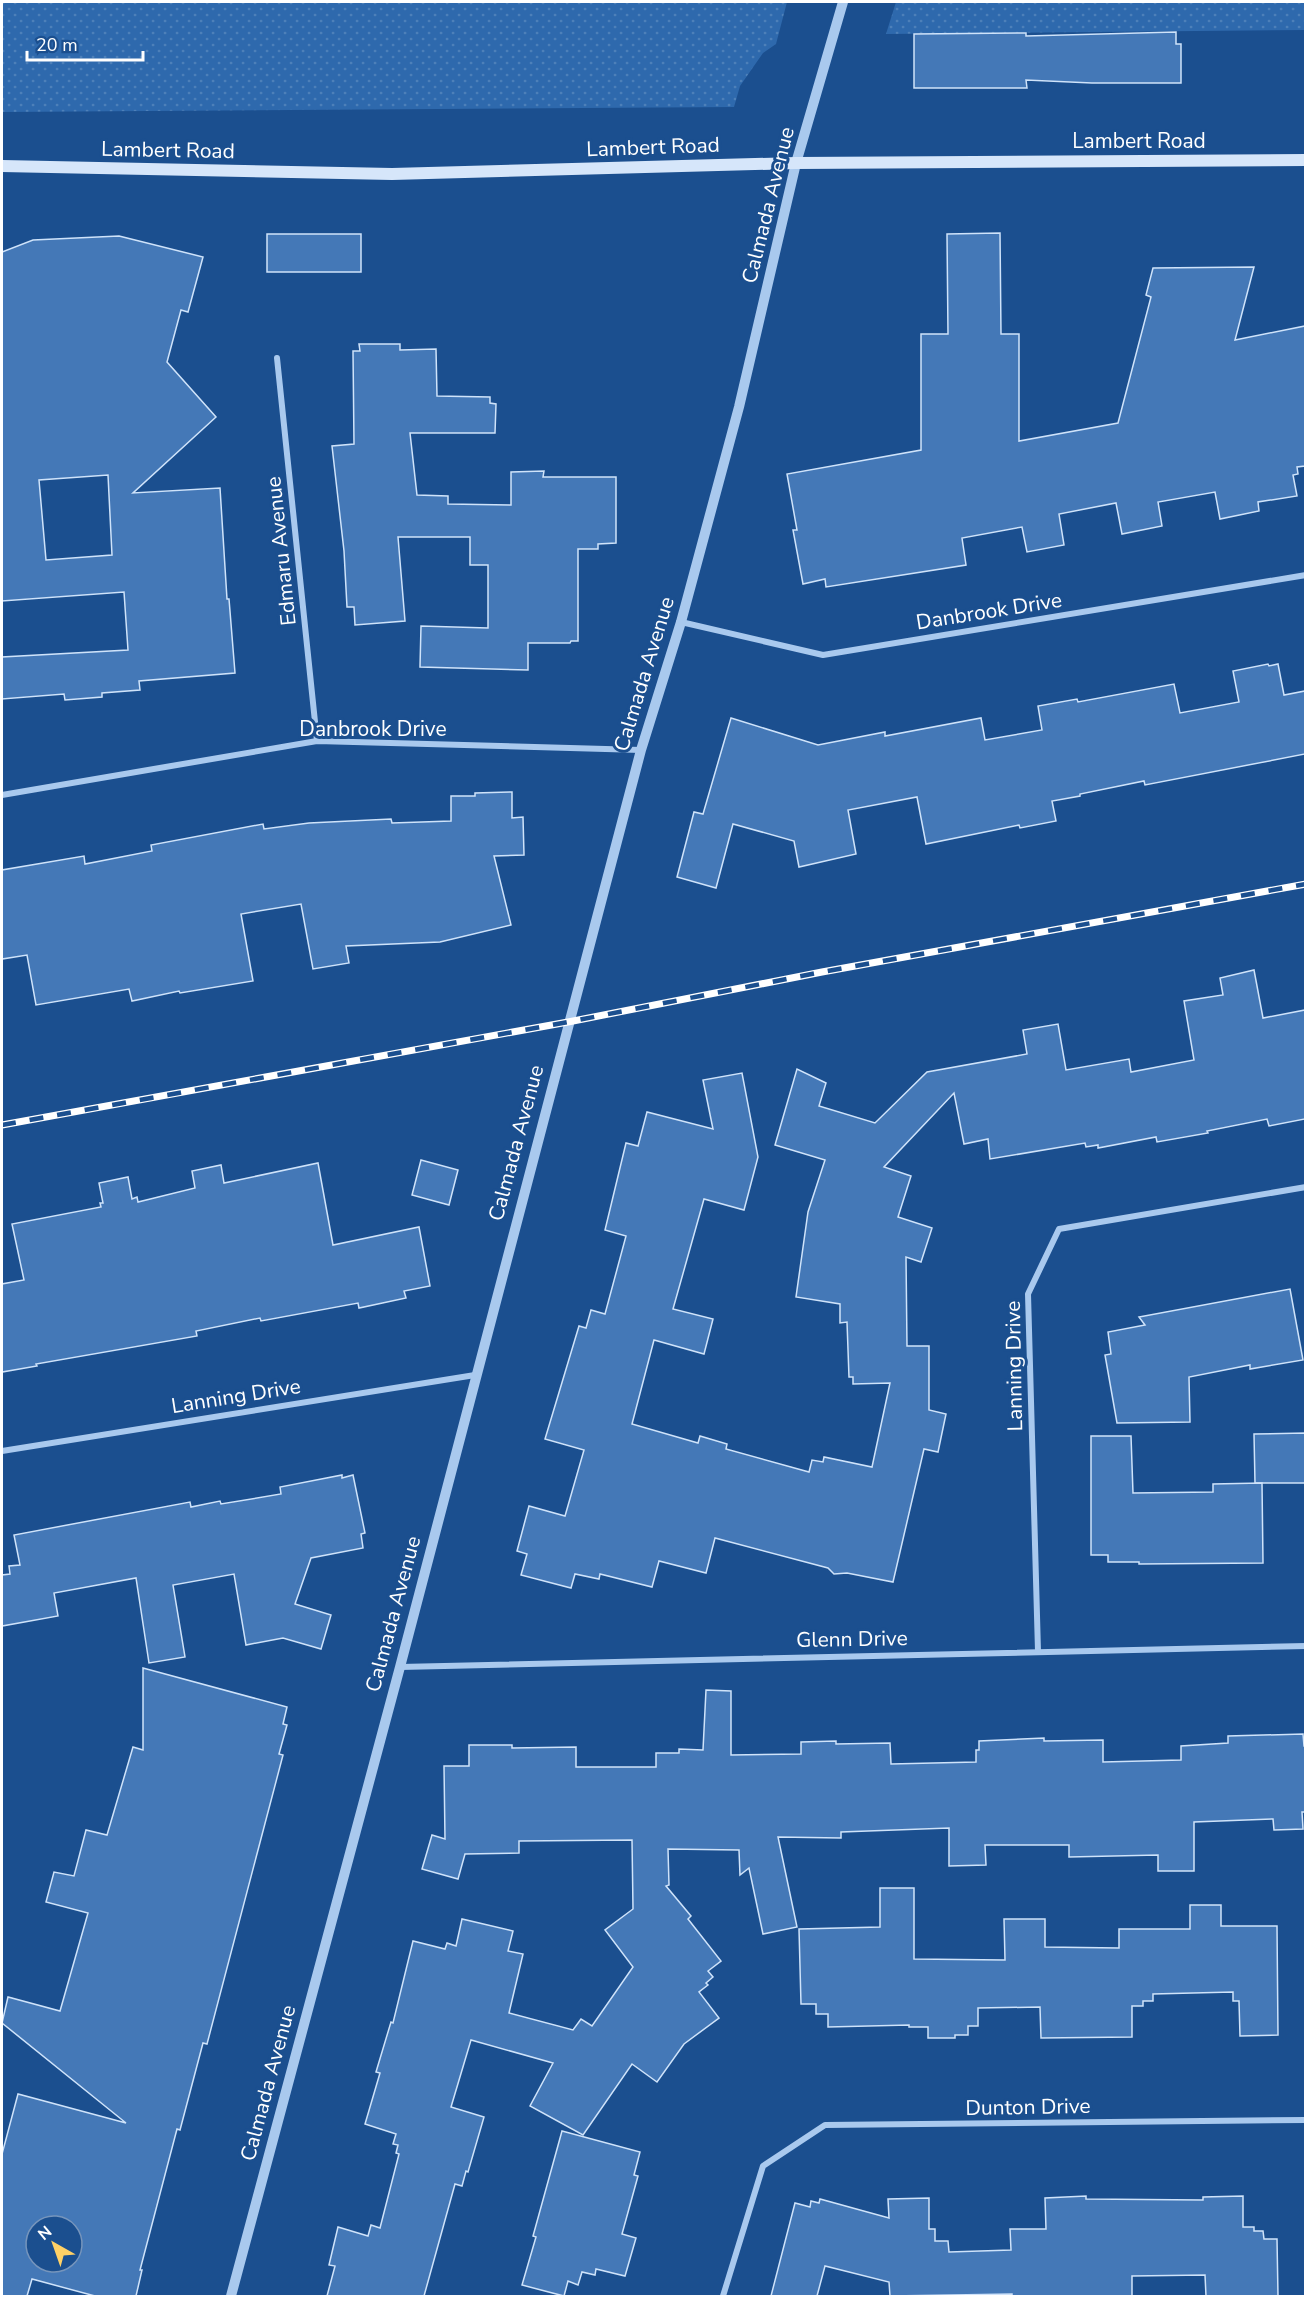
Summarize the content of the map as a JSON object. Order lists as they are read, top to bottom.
{
  "streets": {
    "main road": ["Lambert Road"],
    "street": [
      "Calmada Avenue",
      "Edmaru Avenue",
      "Danbrook Drive",
      "Lanning Drive",
      "Glenn Drive",
      "Dunton Drive"
    ]
  },
  "crossings": [
    ["Lambert Road", "Calmada Avenue"],
    ["Calmada Avenue", "Danbrook Drive"],
    ["Calmada Avenue", "Lanning Drive"],
    ["Calmada Avenue", "Glenn Drive"],
    ["Edmaru Avenue", "Danbrook Drive"],
    ["Lanning Drive", "Glenn Drive"]
  ],
  "scale_bar": "20 m",
  "north": "top left"
}
